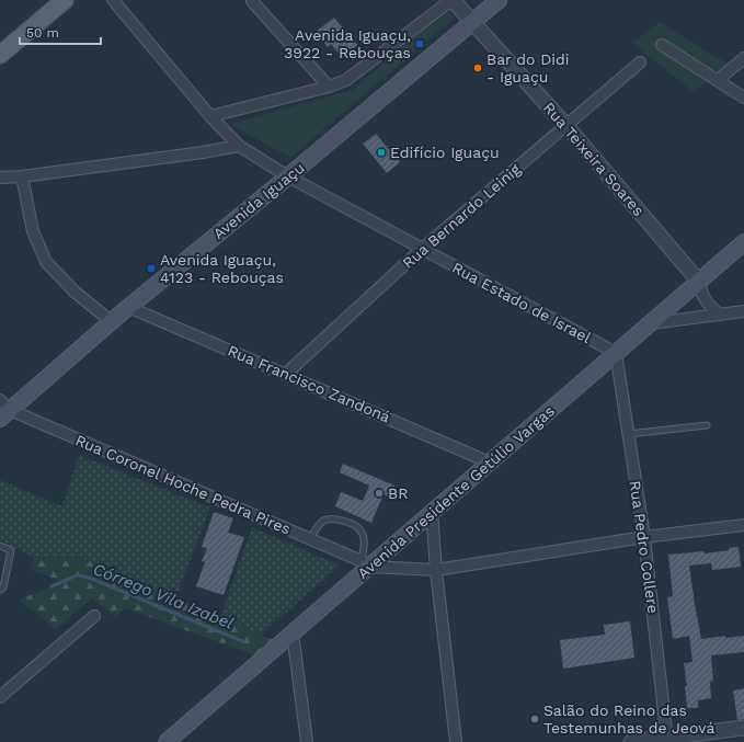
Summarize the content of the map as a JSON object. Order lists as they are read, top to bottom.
{
  "streets": {
    "main road": ["Avenida Iguaçu", "Avenida Presidente Getúlio Vargas"],
    "street": [
      "Rua Teixeira Soares",
      "Rua Bernardo Leinig",
      "Rua Estado de Israel",
      "Rua Francisco Zandoná",
      "Rua Coronel Hoche Pedra Pires",
      "Rua Pedro Collere"
    ]
  },
  "crossings": [
    ["Rua Teixeira Soares", "Avenida Iguaçu"],
    ["Rua Teixeira Soares", "Rua Bernardo Leinig"],
    ["Rua Teixeira Soares", "Avenida Presidente Getúlio Vargas"],
    ["Avenida Iguaçu", "Rua Estado de Israel"],
    ["Avenida Iguaçu", "Rua Francisco Zandoná"],
    ["Avenida Iguaçu", "Rua Coronel Hoche Pedra Pires"],
    ["Rua Bernardo Leinig", "Rua Estado de Israel"],
    ["Rua Bernardo Leinig", "Rua Francisco Zandoná"],
    ["Rua Estado de Israel", "Avenida Presidente Getúlio Vargas"],
    ["Rua Estado de Israel", "Rua Pedro Collere"],
    ["Rua Francisco Zandoná", "Avenida Presidente Getúlio Vargas"],
    ["Rua Coronel Hoche Pedra Pires", "Avenida Presidente Getúlio Vargas"],
    ["Avenida Presidente Getúlio Vargas", "Rua Pedro Collere"]
  ],
  "water": ["Córrego Vila Izabel"],
  "places": {
    "transit": ["Avenida Iguaçu, 3922 - Rebouças", "Avenida Iguaçu, 4123 - Rebouças"],
    "other": [
      "Bar do Didi - Iguaçu",
      "Edifício Iguaçu",
      "BR",
      "Salão do Reino das Testemunhas de Jeová"
    ]
  },
  "scale_bar": "50 m"
}
